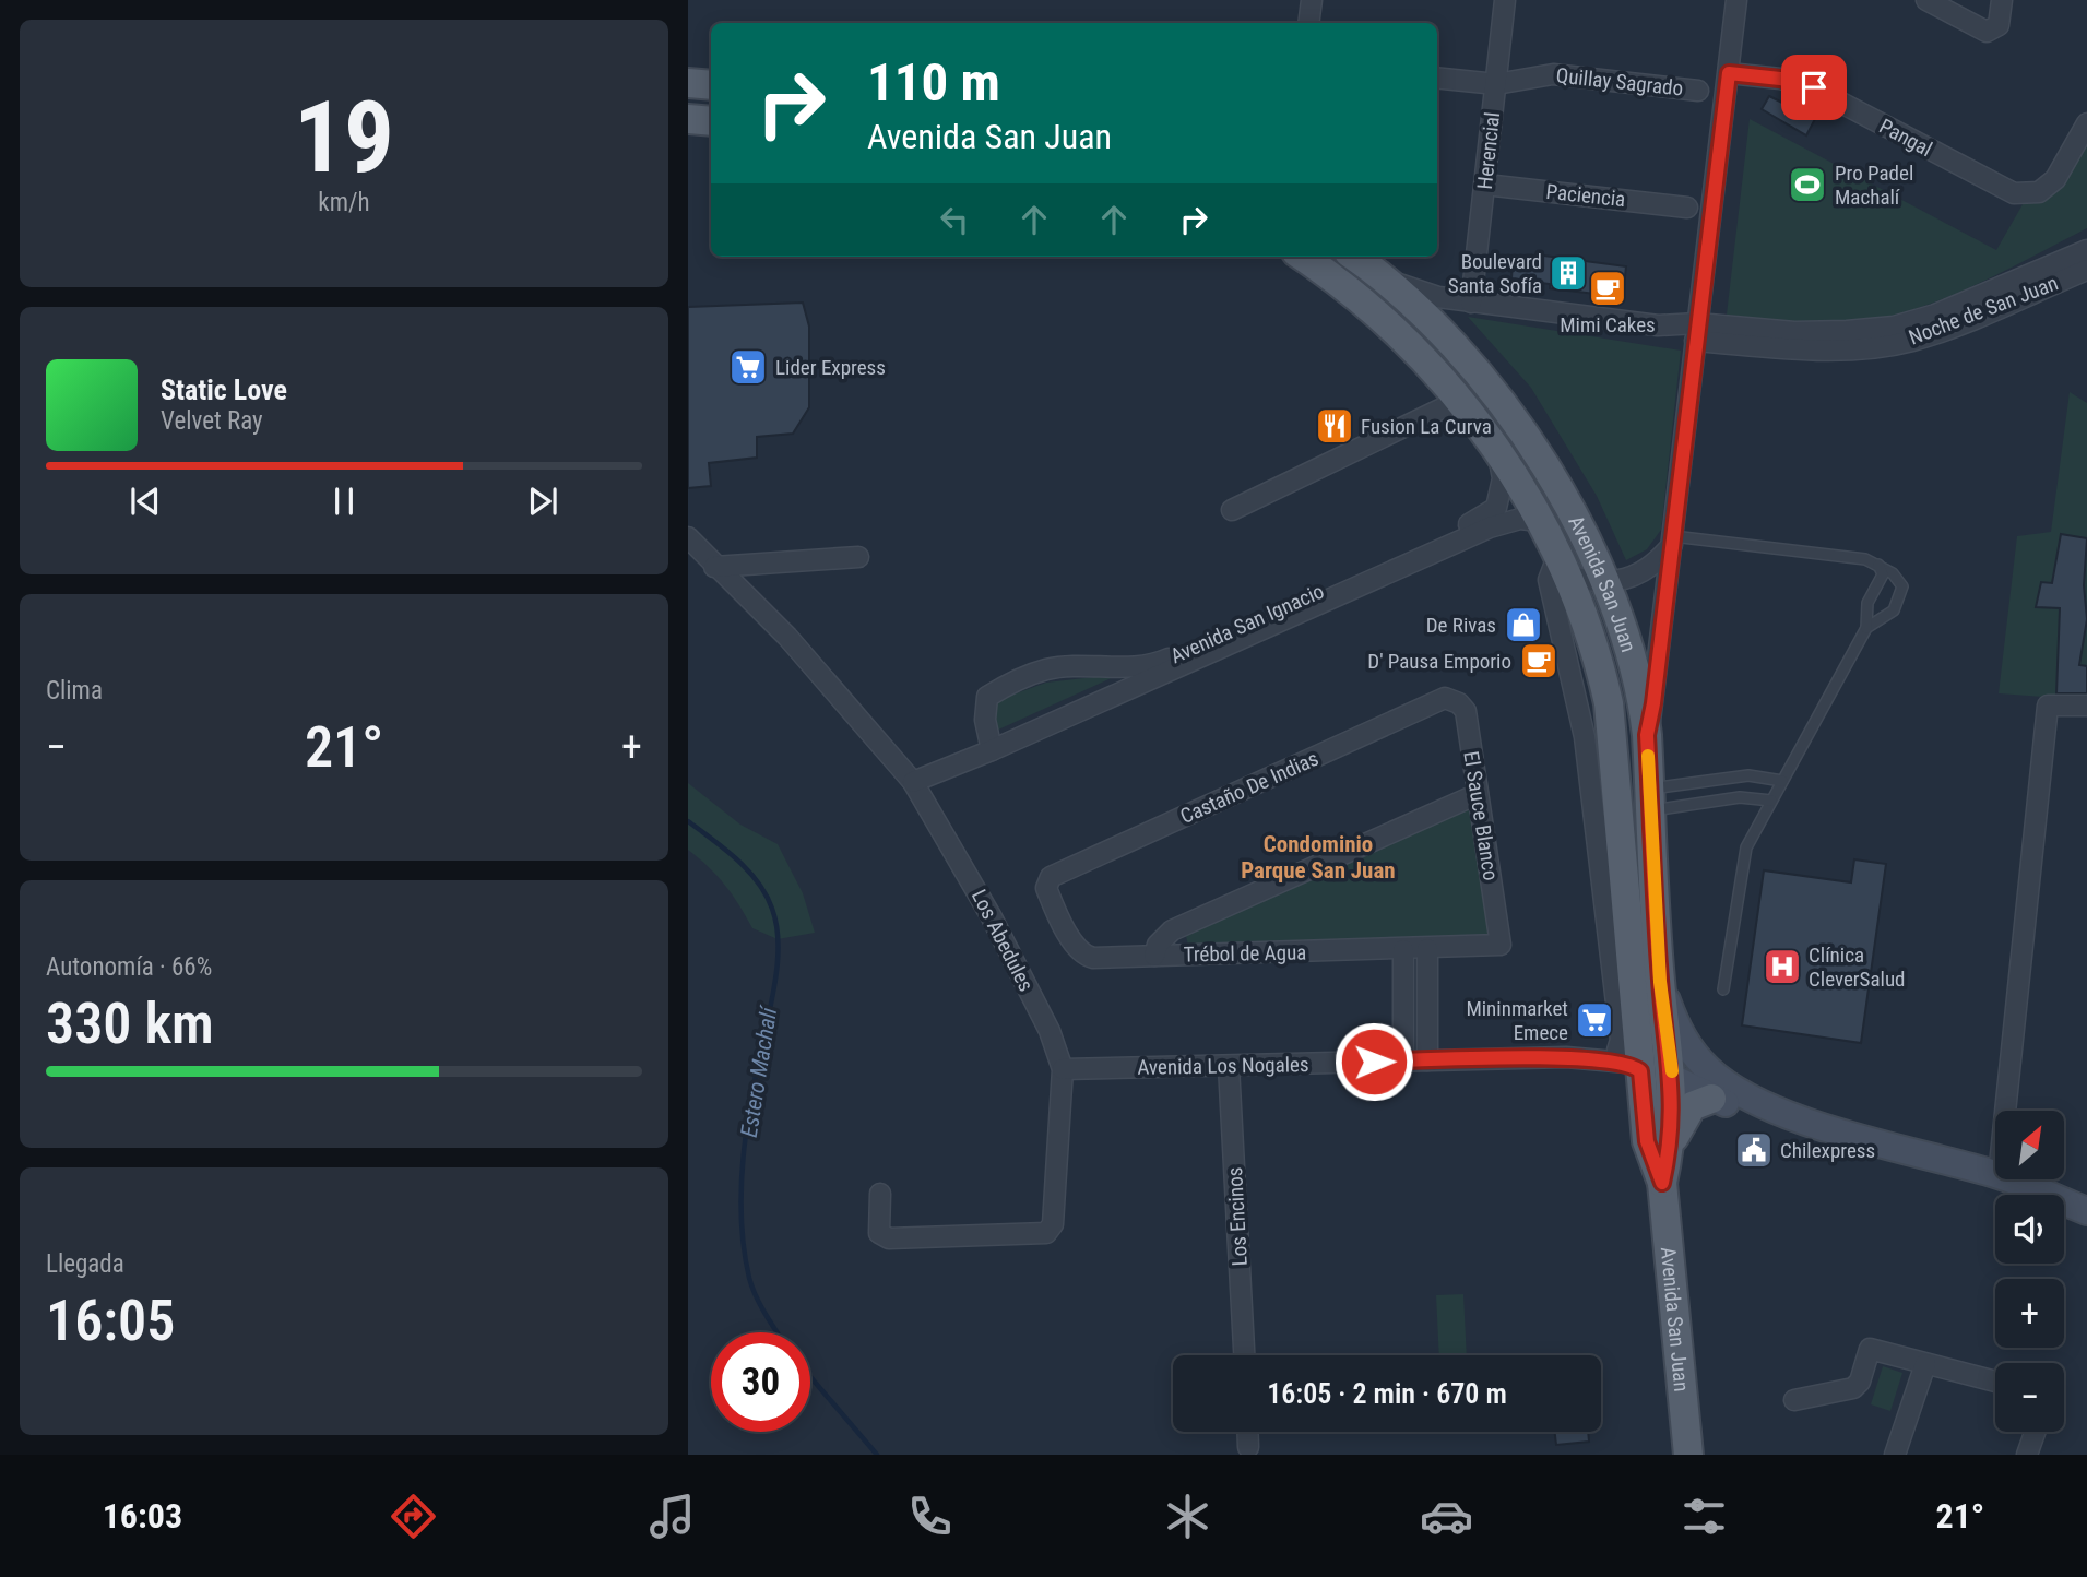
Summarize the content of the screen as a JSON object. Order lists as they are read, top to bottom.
{
  "streets": {
    "main road": ["Avenida San Juan"],
    "street": [
      "Quillay Sagrado",
      "Pangal",
      "Herencial",
      "Paciencia",
      "Noche de San Juan",
      "Avenida San Ignacio",
      "Castaño De Indias",
      "El Sauce Blanco",
      "Los Abedules",
      "Trébol de Agua",
      "Avenida Los Nogales",
      "Los Encinos"
    ]
  },
  "crossings": [
    ["Quillay Sagrado", "Herencial"],
    ["Herencial", "Paciencia"],
    ["Herencial", "Noche de San Juan"],
    ["Noche de San Juan", "Avenida San Juan"],
    ["Avenida San Juan", "Avenida San Ignacio"],
    ["Avenida San Juan", "Avenida Los Nogales"],
    ["Avenida San Ignacio", "Los Abedules"],
    ["Castaño De Indias", "El Sauce Blanco"],
    ["Castaño De Indias", "Trébol de Agua"],
    ["El Sauce Blanco", "Trébol de Agua"],
    ["Los Abedules", "Avenida Los Nogales"],
    ["Avenida Los Nogales", "Los Encinos"]
  ],
  "districts": ["Condominio Parque San Juan"],
  "water": ["Estero Machalí"],
  "places": {
    "sports": ["Pro Padel Machalí"],
    "building": ["Boulevard Santa Sofía"],
    "cafe": ["Mimi Cakes", "D' Pausa Emporio"],
    "supermarket": ["Lider Express", "Mininmarket Emece"],
    "restaurant": ["Fusion La Curva"],
    "shop": ["De Rivas"],
    "hospital": ["Clínica CleverSalud"],
    "public building": ["Chilexpress"]
  },
  "north": "top right",
  "page": {
    "tile": [
      ["19", "km/h"],
      "Clima",
      ["Autonomía · 66%", "330 km"],
      ["Llegada", "16:05"]
    ],
    "turn": ["110 m", "Avenida San Juan"],
    "song": ["Static Love", "Velvet Ray"],
    "heat": ["−", "21°", "+"],
    "map_buttons": ["+", "−"],
    "limit": "30",
    "trip": "16:05 · 2 min · 670 m",
    "tabs": ["16:03", "21°"]
  }
}
